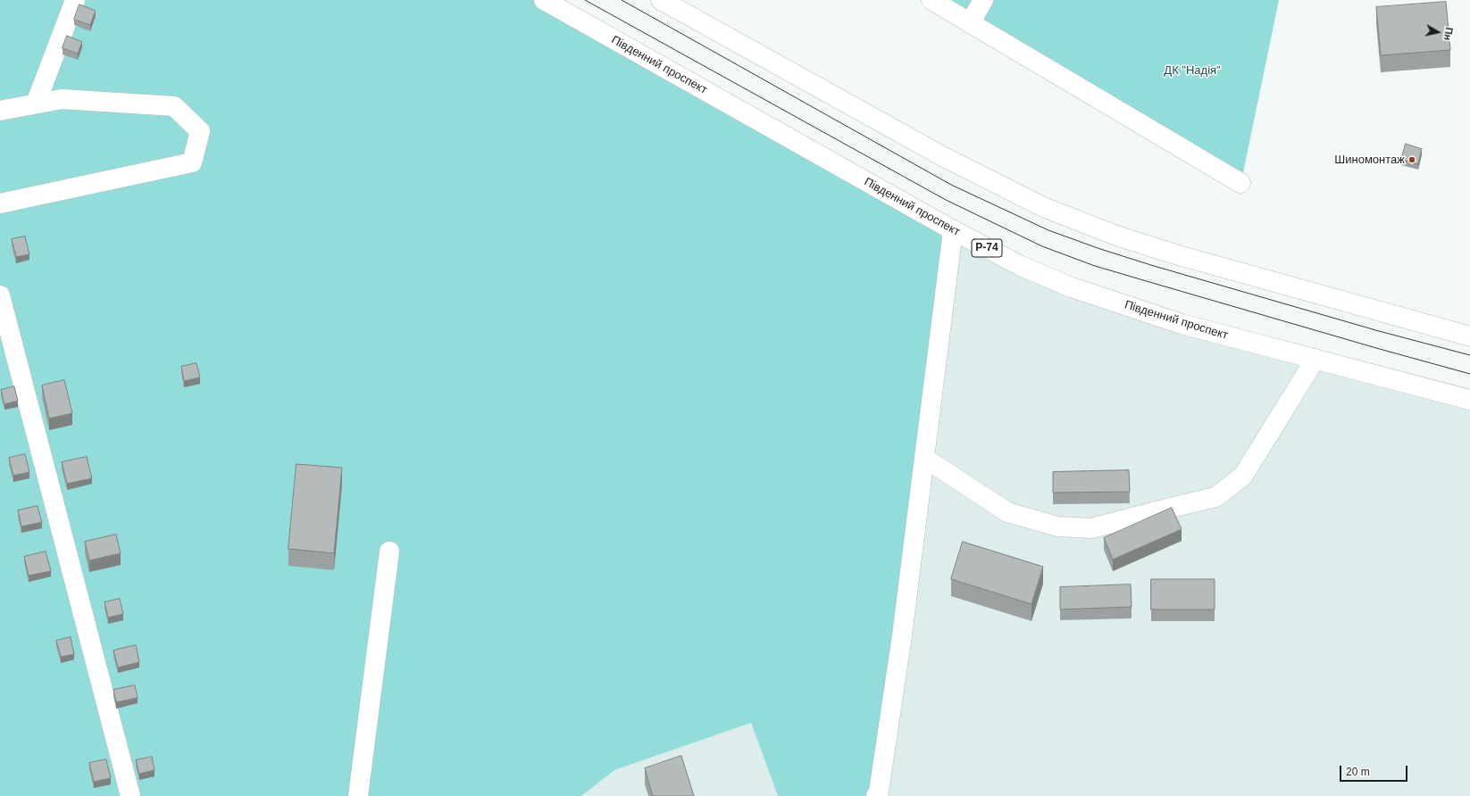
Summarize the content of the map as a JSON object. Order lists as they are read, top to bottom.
{
  "streets": {
    "main road": ["Південний проспект", "Р-74"]
  },
  "parks": ["ДК \"Надія\""],
  "places": ["Шиномонтаж"],
  "scale_bar": "20 m",
  "north": "right"
}
